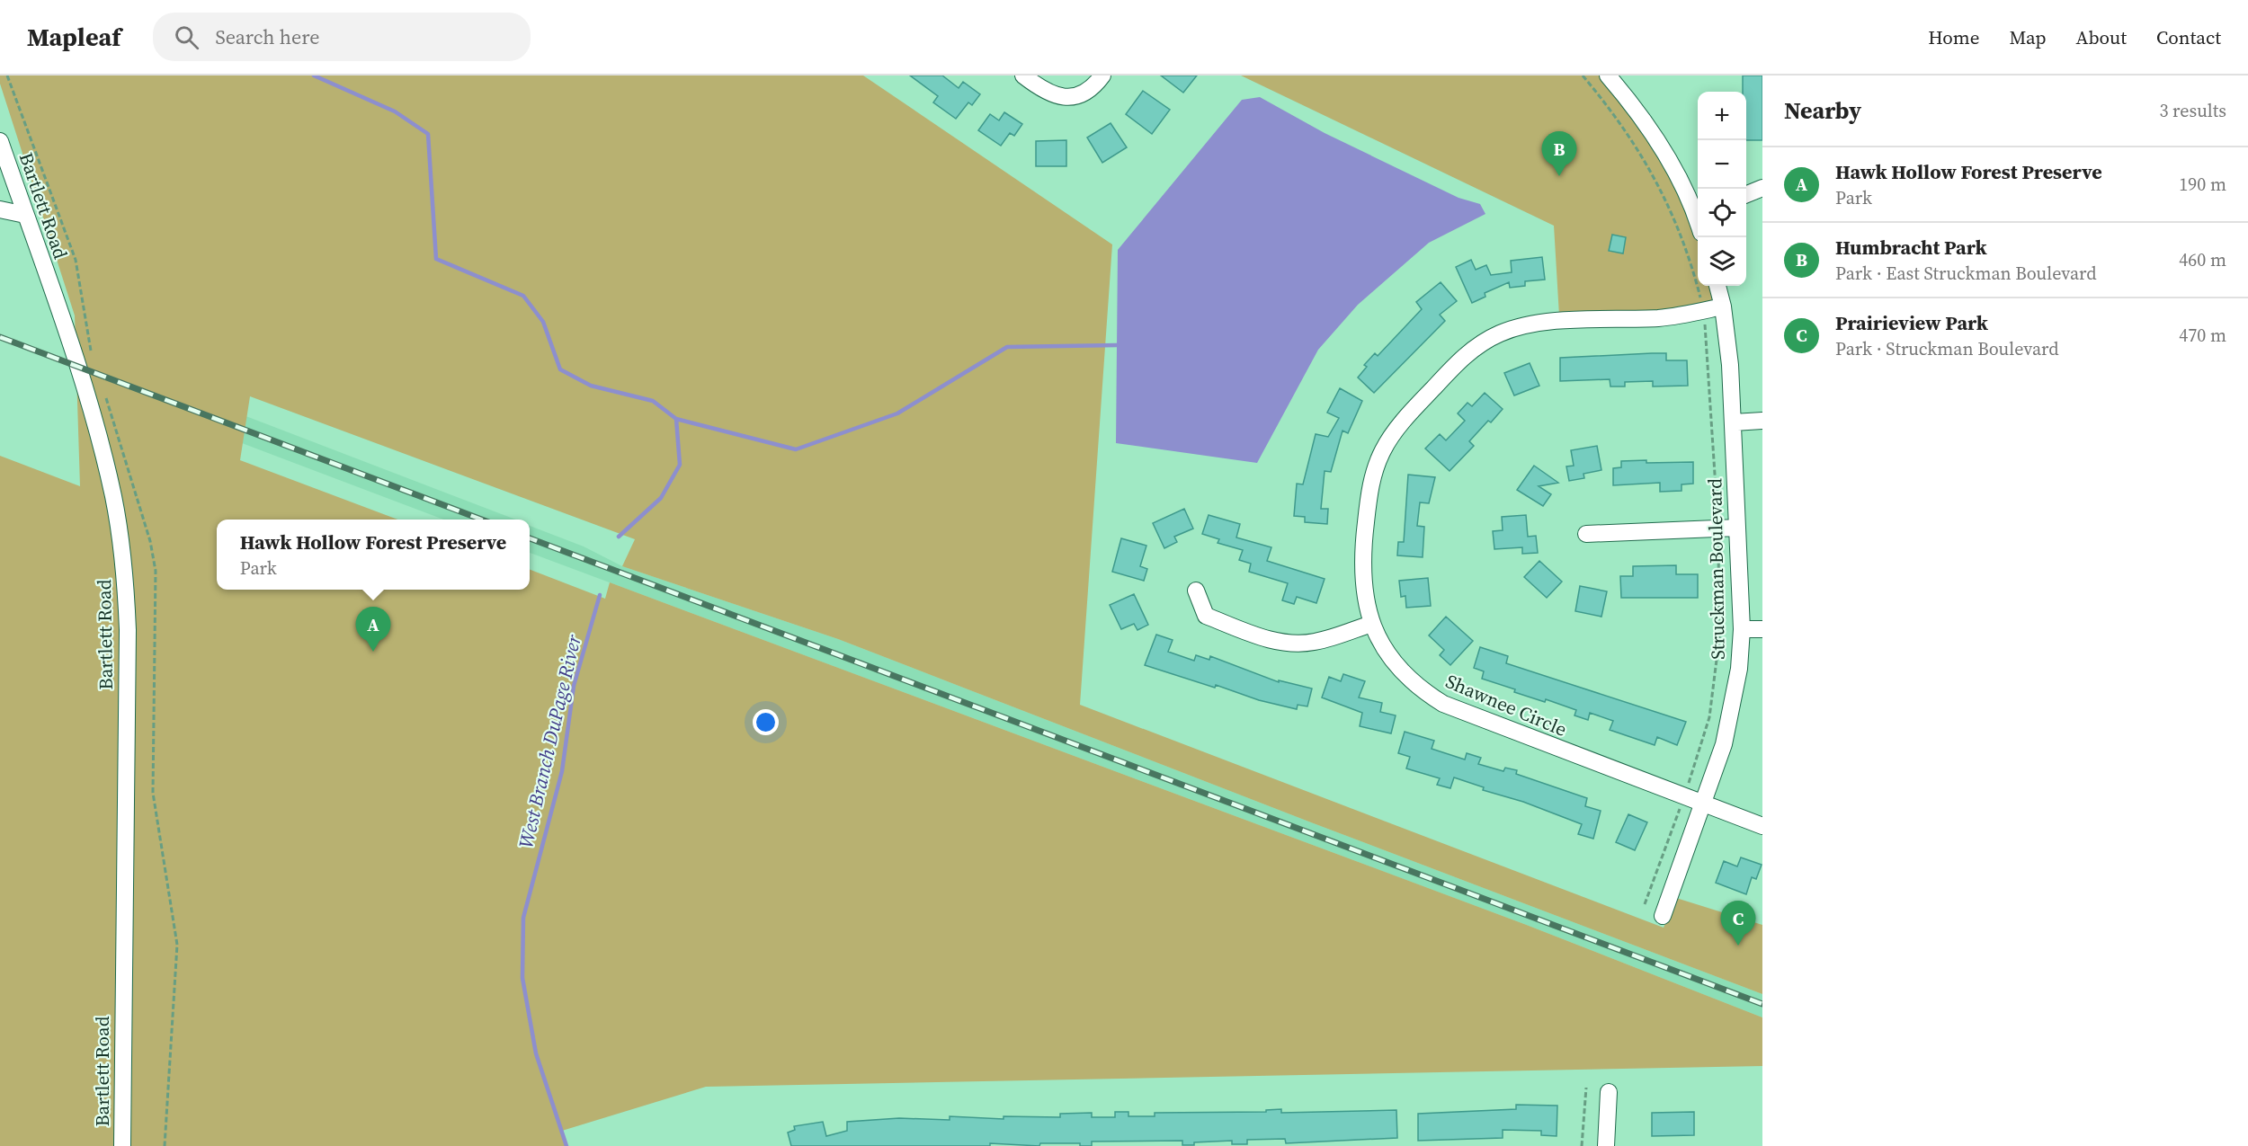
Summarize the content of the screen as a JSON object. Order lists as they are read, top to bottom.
{
  "streets": {
    "street": ["Bartlett Road", "Struckman Boulevard", "Shawnee Circle"]
  },
  "crossings": [
    ["Struckman Boulevard", "Shawnee Circle"]
  ],
  "water": ["West Branch DuPage River"],
  "page": {
    "header": "Mapleaf",
    "search": "Search here",
    "nav": [
      "Home",
      "Map",
      "About",
      "Contact"
    ],
    "heading": ["Nearby", "3 results"],
    "map_buttons": ["+", "−"],
    "pins": ["B", "A", "C"],
    "list": [
      {
        "mark": "A",
        "name": "Hawk Hollow Forest Preserve",
        "note": "Park",
        "value": "190 m"
      },
      {
        "mark": "B",
        "name": "Humbracht Park",
        "note": "Park · East Struckman Boulevard",
        "value": "460 m"
      },
      {
        "mark": "C",
        "name": "Prairieview Park",
        "note": "Park · Struckman Boulevard",
        "value": "470 m"
      }
    ],
    "popup": ["Hawk Hollow Forest Preserve", "Park"]
  }
}
